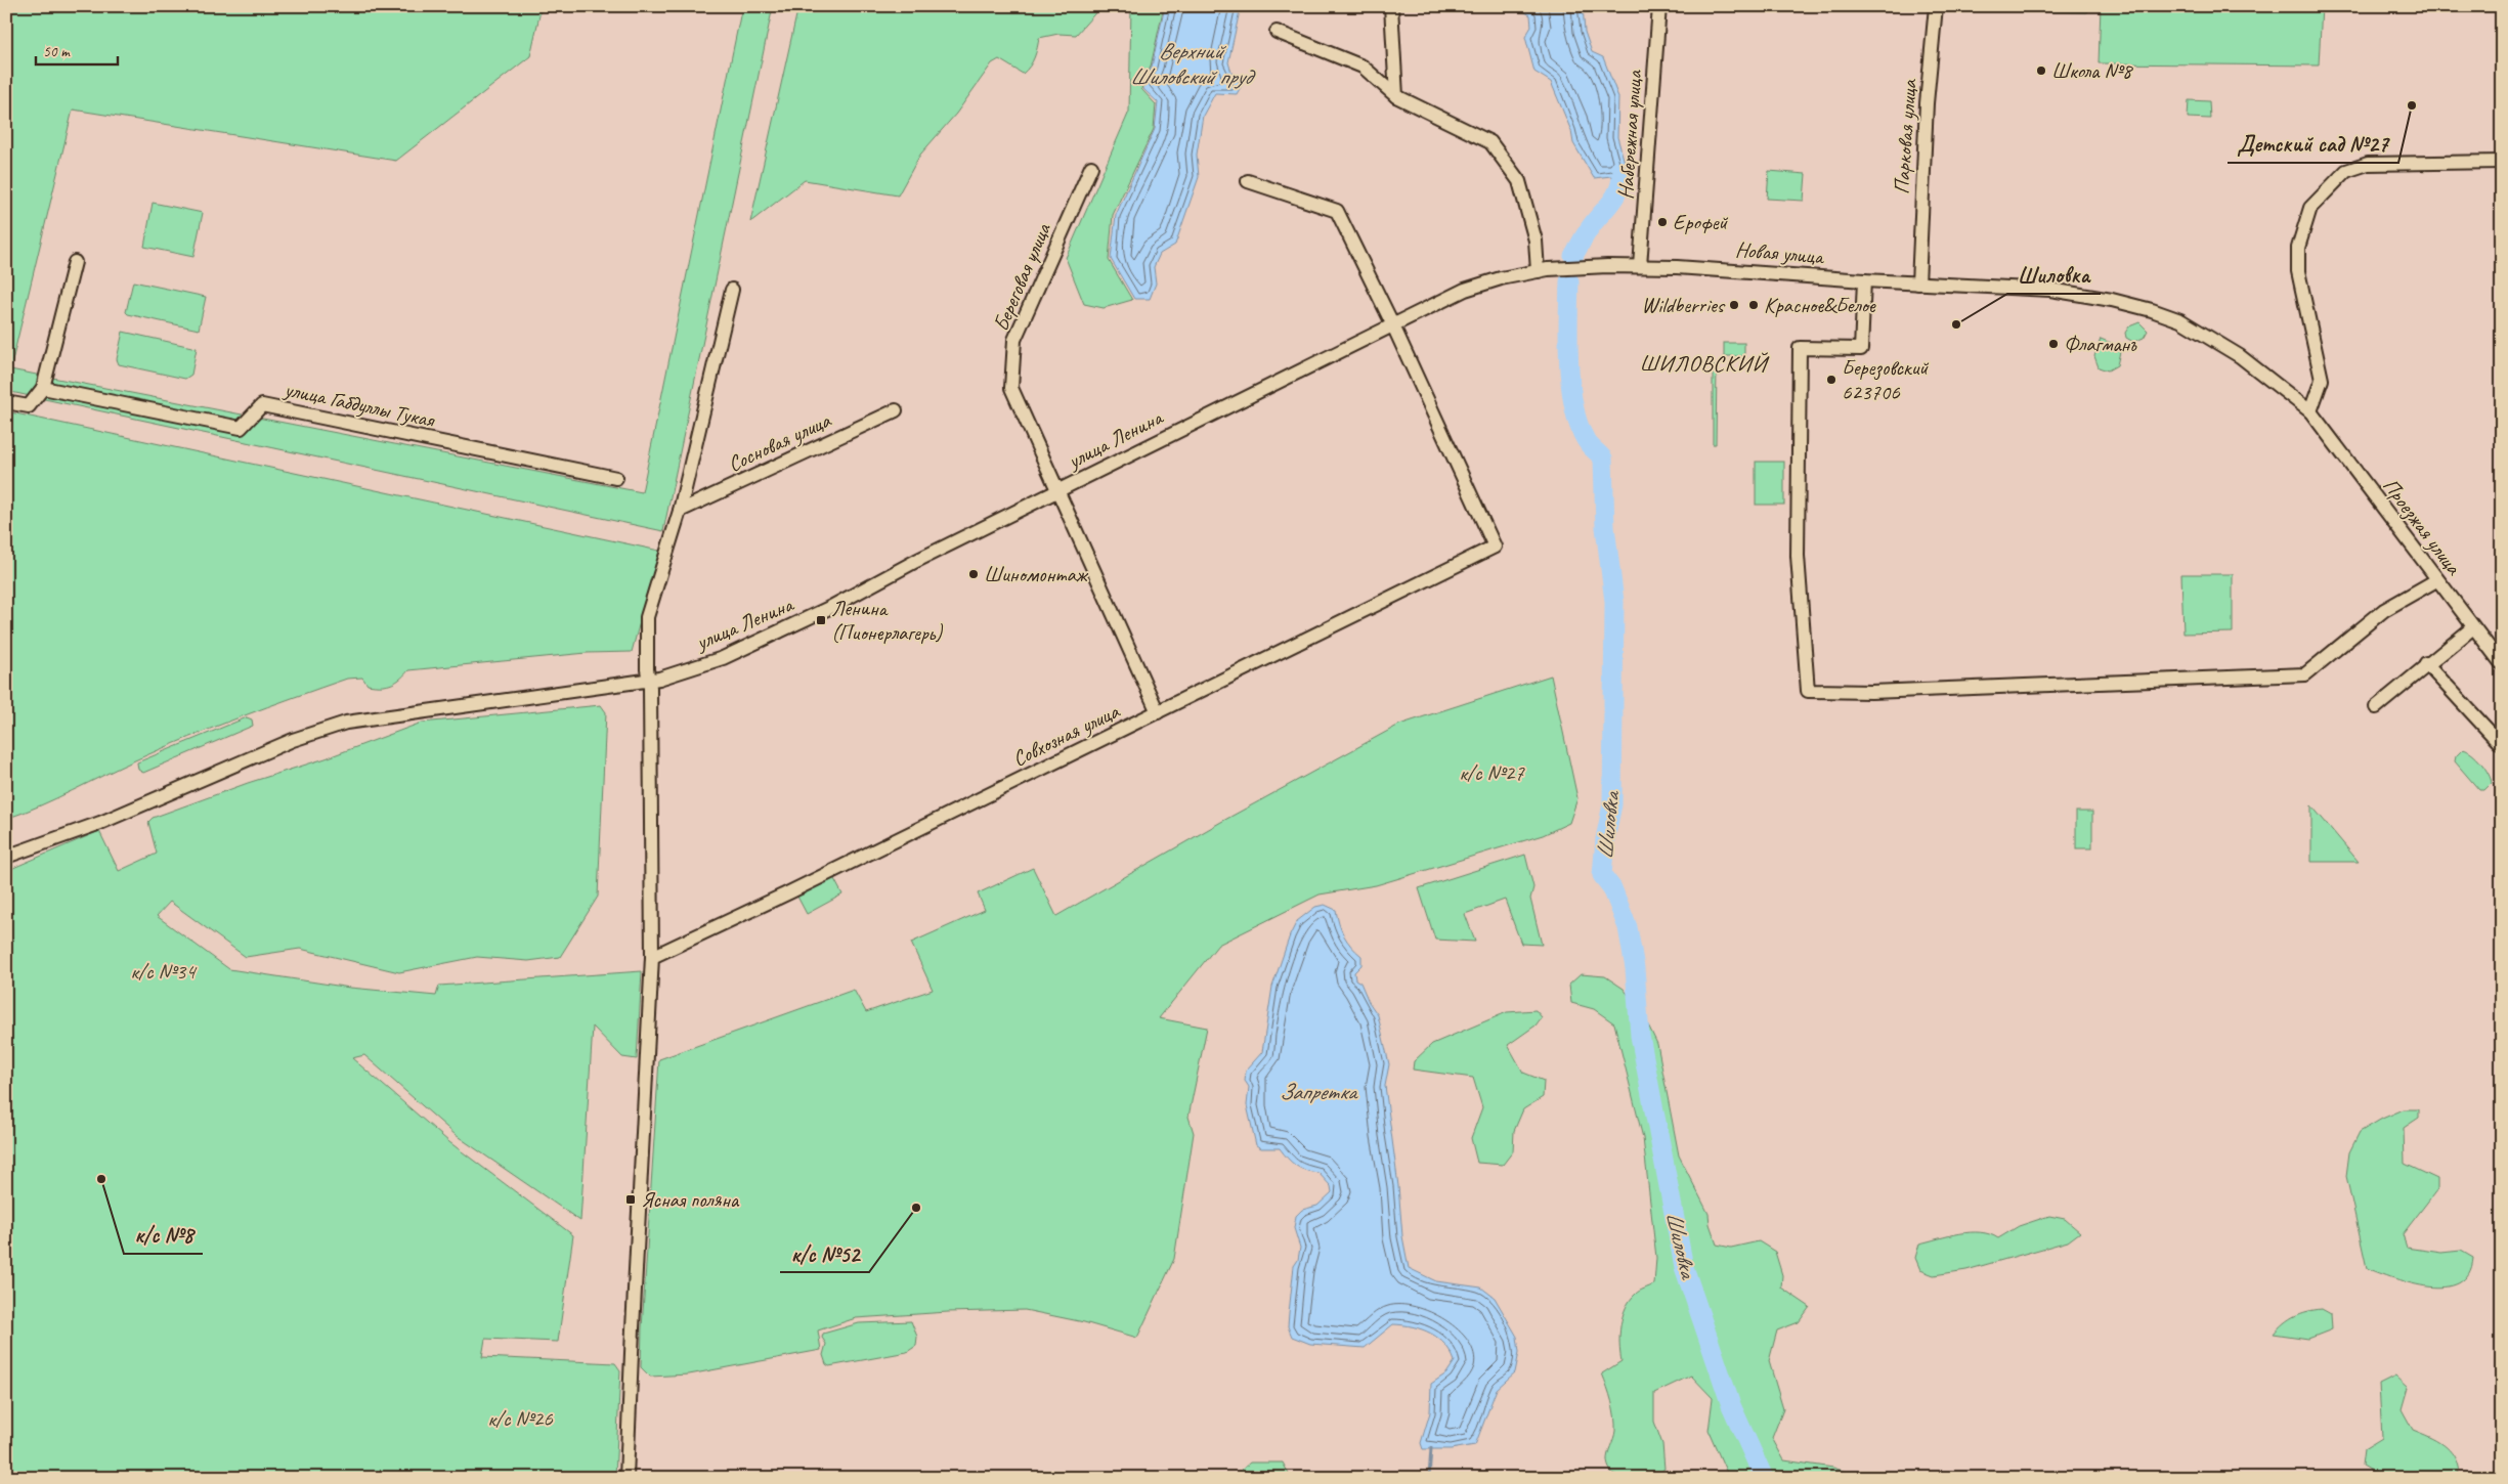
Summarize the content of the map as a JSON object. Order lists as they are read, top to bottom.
{
  "streets": {
    "street": [
      "Набережная улица",
      "Парковая улица",
      "Новая улица",
      "Береговая улица",
      "улица Габдуллы Тукая",
      "улица Ленина",
      "Сосновая улица",
      "Проезжая улица",
      "Совхозная улица"
    ]
  },
  "crossings": [
    ["Набережная улица", "Новая улица"],
    ["Парковая улица", "Новая улица"],
    ["Парковая улица", "Проезжая улица"],
    ["Новая улица", "улица Ленина"],
    ["Новая улица", "Проезжая улица"],
    ["Береговая улица", "улица Ленина"],
    ["Береговая улица", "Совхозная улица"],
    ["улица Ленина", "Совхозная улица"]
  ],
  "districts": ["ШИЛОВСКИЙ"],
  "water": ["Верхний Шиловский пруд", "Шиловка", "Запретка"],
  "parks": ["к/с №27", "к/с №34", "к/с №26"],
  "places": {
    "other": [
      "Школа №8",
      "Детский сад №27",
      "Ерофей",
      "Wildberries",
      "Красное&Белое",
      "Шиловка",
      "Флагманъ",
      "Березовский 623706",
      "Шиномонтаж",
      "к/с №8",
      "к/с №52"
    ],
    "transit": ["Ленина (Пионерлагерь)", "Ясная поляна"]
  },
  "scale_bar": "50 m"
}
